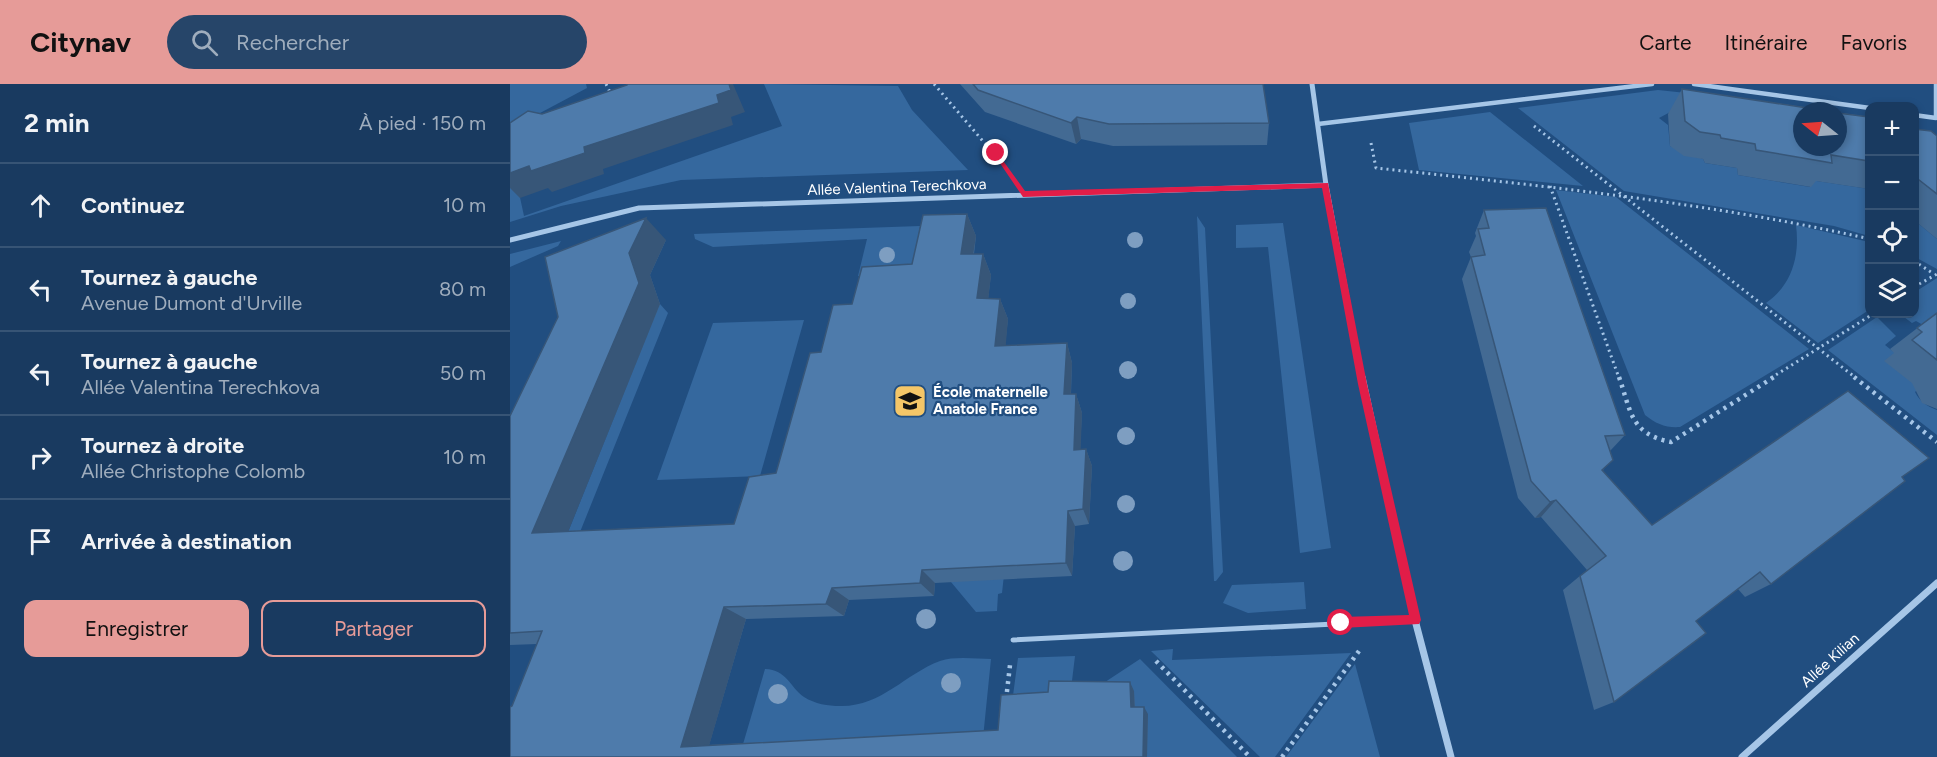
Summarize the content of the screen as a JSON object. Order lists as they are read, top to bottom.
{
  "streets": {
    "street": ["Allée Valentina Terechkova", "Allée Kilian"]
  },
  "places": {
    "school or university": ["École maternelle Anatole France"]
  },
  "north": "left",
  "page": {
    "header": "Citynav",
    "search": "Rechercher",
    "nav": ["Carte", "Itinéraire", "Favoris"],
    "heading": ["2 min", "À pied · 150 m"],
    "map_buttons": ["+", "−"],
    "list": [
      ["Continuez", "10 m"],
      ["Tournez à gauche", "Avenue Dumont d'Urville", "80 m"],
      ["Tournez à gauche", "Allée Valentina Terechkova", "50 m"],
      ["Tournez à droite", "Allée Christophe Colomb", "10 m"],
      "Arrivée à destination"
    ],
    "buttons": ["Enregistrer", "Partager"]
  }
}
